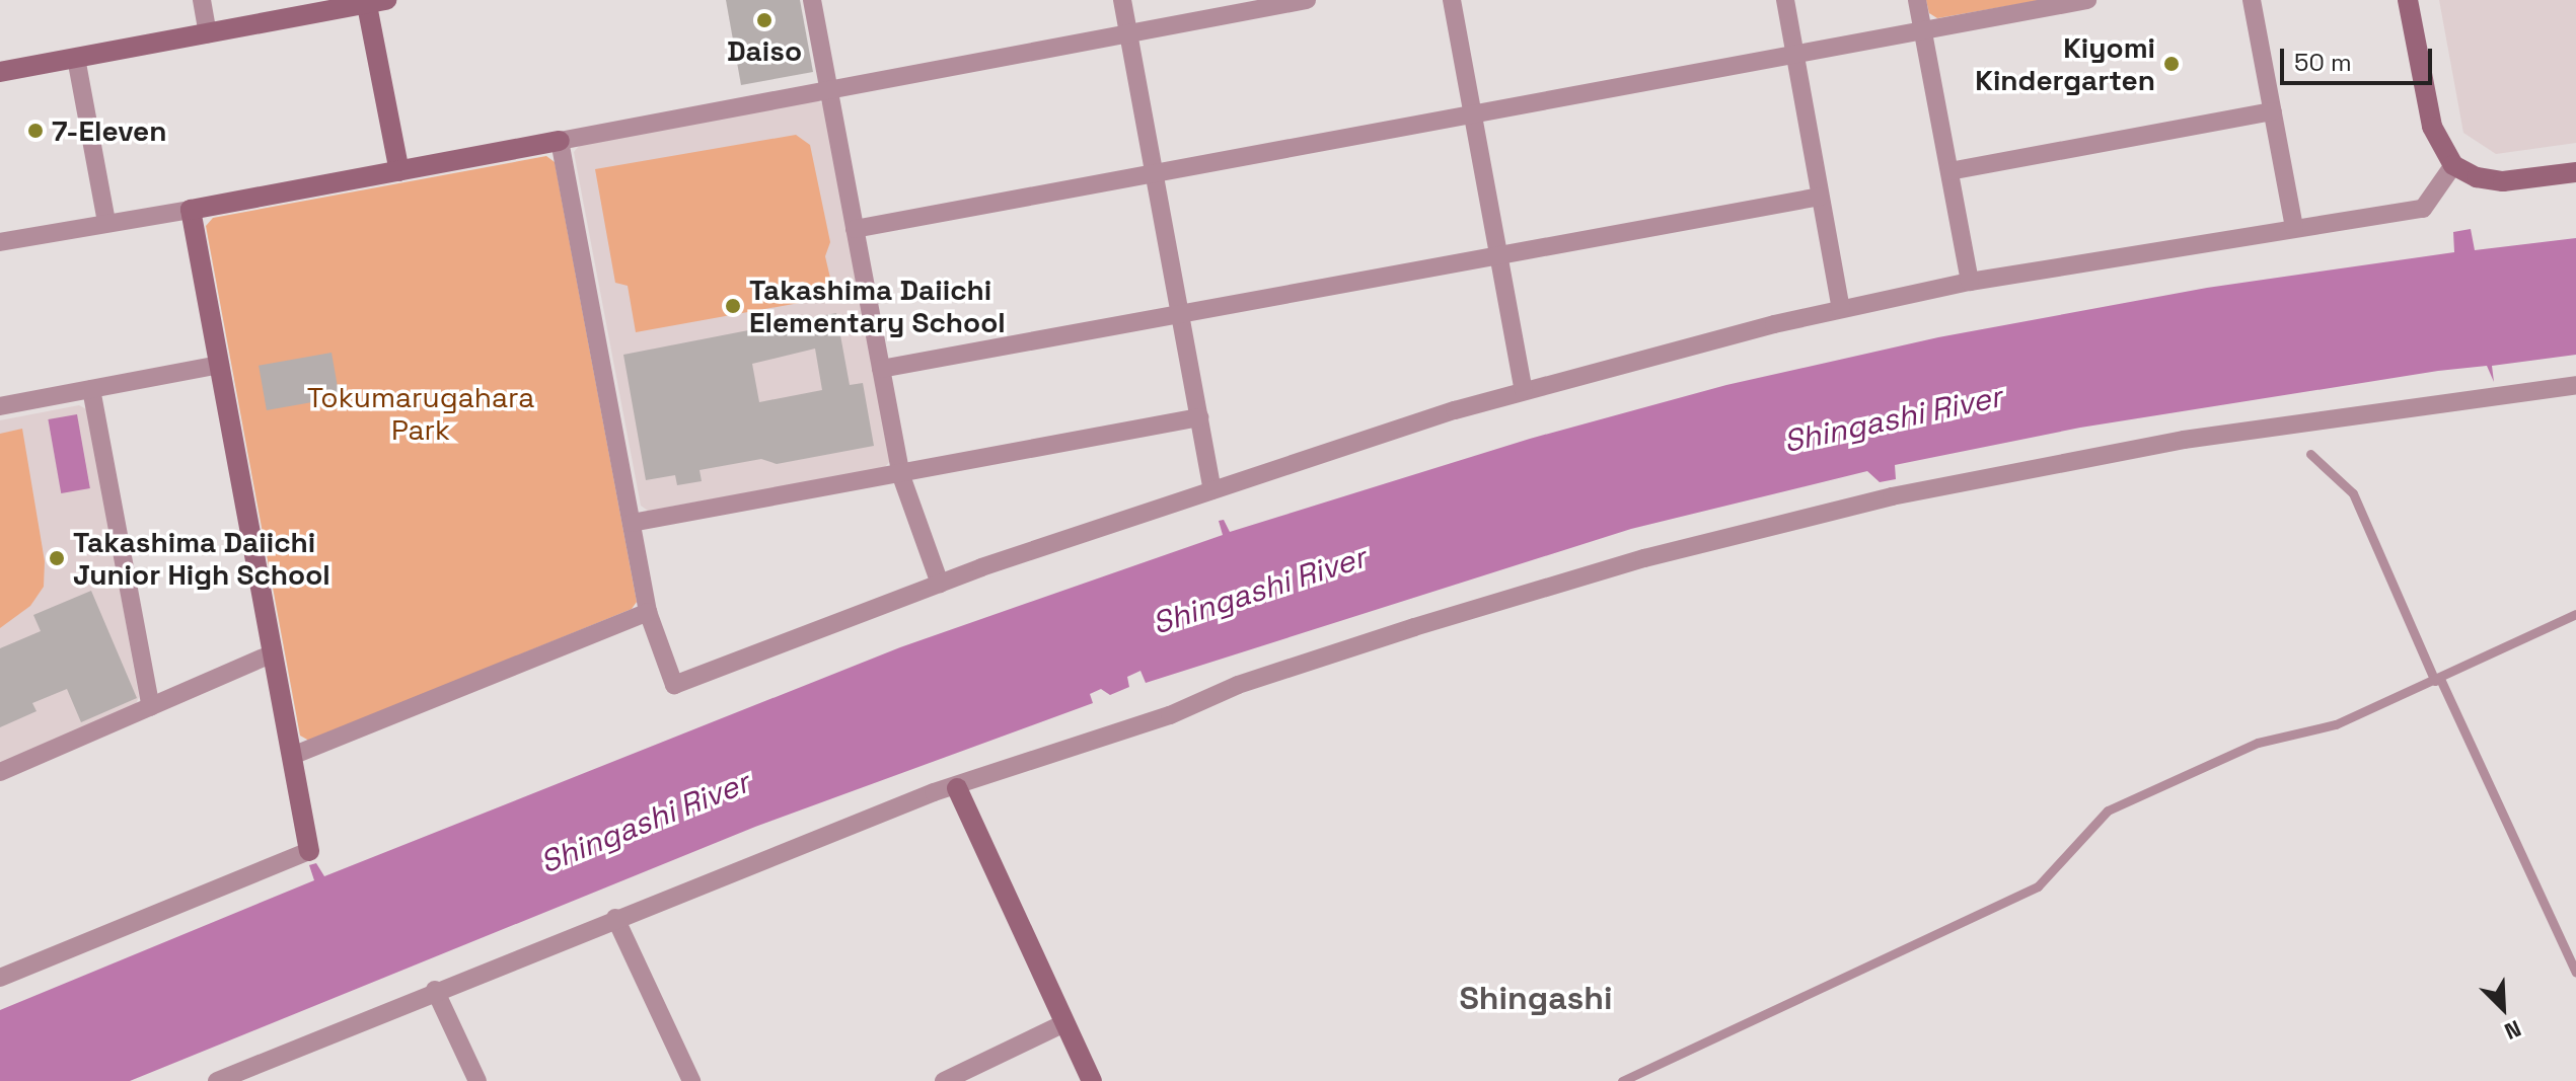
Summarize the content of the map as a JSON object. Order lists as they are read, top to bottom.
{
  "districts": ["Shingashi"],
  "water": ["Shingashi River"],
  "parks": ["Tokumarugahara Park"],
  "places": [
    "Daiso",
    "Kiyomi Kindergarten",
    "7-Eleven",
    "Takashima Daiichi Elementary School",
    "Takashima Daiichi Junior High School"
  ],
  "scale_bar": "50 m",
  "north": "bottom right"
}
